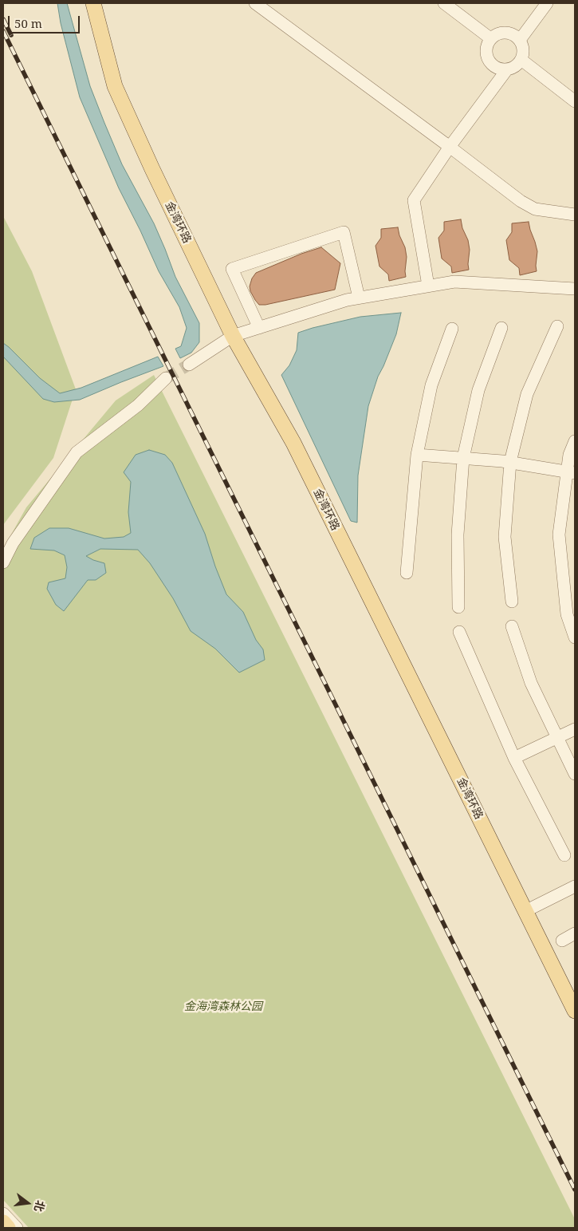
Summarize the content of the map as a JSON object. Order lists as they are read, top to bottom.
{
  "streets": {
    "main road": ["金湾环路"]
  },
  "parks": ["金海湾森林公园"],
  "scale_bar": "50 m",
  "north": "right"
}
